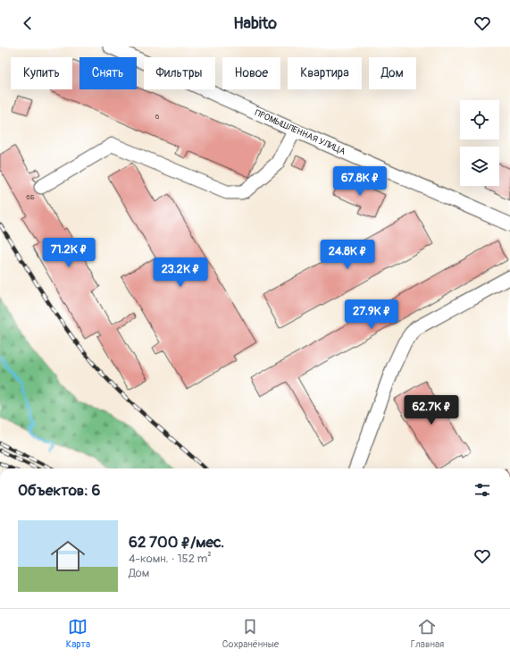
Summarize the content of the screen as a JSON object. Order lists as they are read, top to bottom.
{
  "streets": {
    "street": ["ПРОМЫШЛЕННАЯ УЛИЦА"]
  },
  "house_numbers": ["6", "6Б"],
  "page": {
    "header": "Habito",
    "chip": [
      "Купить",
      "Снять",
      "Фильтры",
      "Новое",
      "Квартира",
      "Дом"
    ],
    "price": [
      "67.8K ₽",
      "71.2K ₽",
      "24.8K ₽",
      "23.2K ₽",
      "27.9K ₽",
      "62.7K ₽"
    ],
    "heading": "Объектов: 6",
    "list": [
      {
        "name": "62 700 ₽/мес.",
        "note": "4-комн. · 152 m² · Дом"
      }
    ],
    "tabs": ["Карта", "Сохранённые", "Главная"]
  }
}
